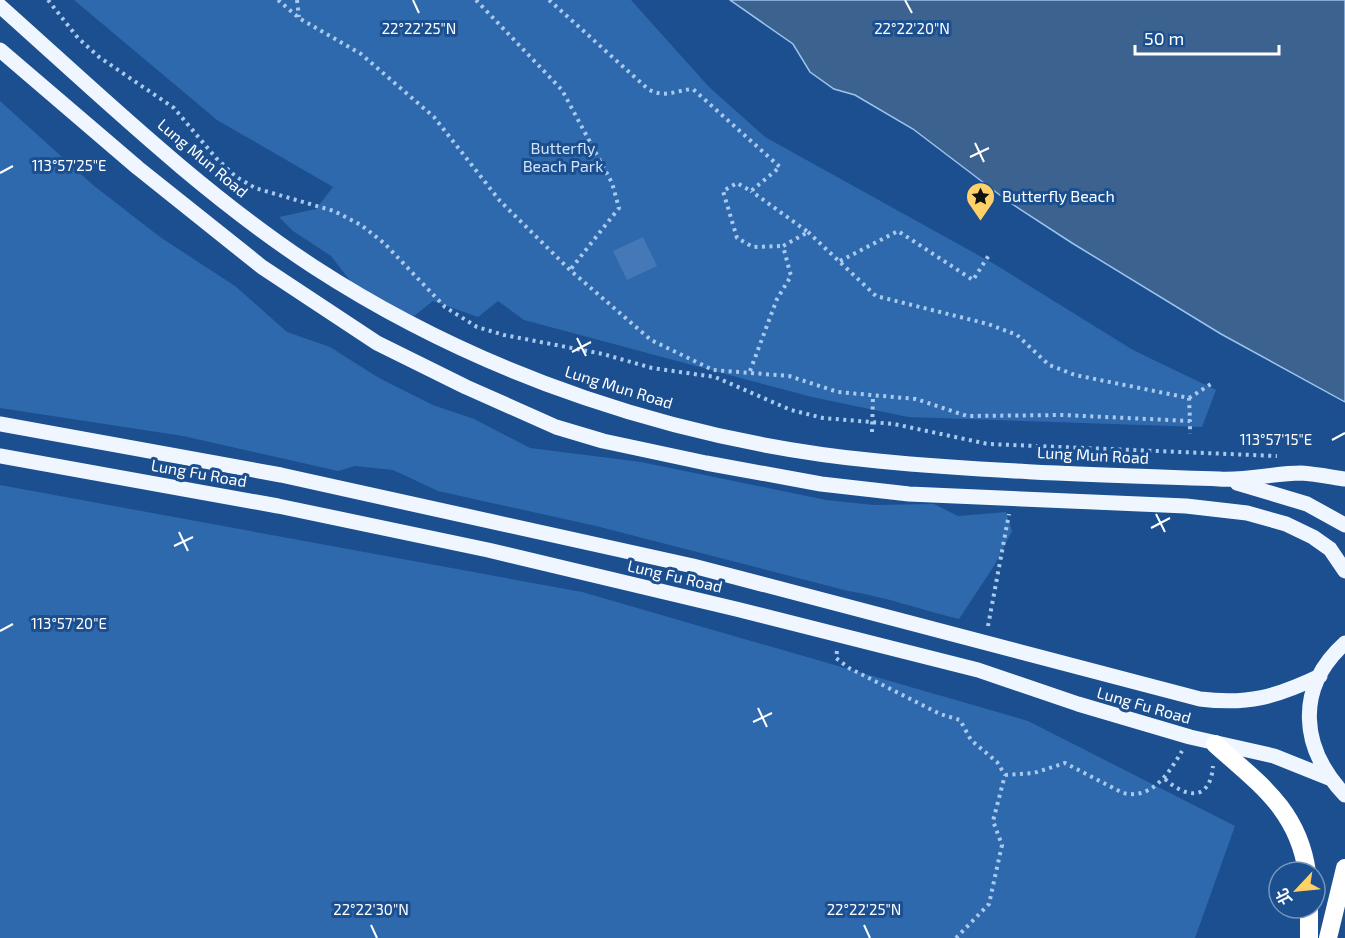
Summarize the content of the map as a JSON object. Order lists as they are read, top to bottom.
{
  "streets": {
    "main road": ["Lung Mun Road", "Lung Fu Road"]
  },
  "parks": ["Butterfly Beach Park"],
  "places": {
    "place": ["Butterfly Beach"]
  },
  "scale_bar": "50 m",
  "north": "bottom left",
  "coordinates": [
    "22°22'20\"N",
    "22°22'25\"N",
    "113°57'25\"E",
    "113°57'15\"E",
    "113°57'20\"E",
    "22°22'30\"N"
  ]
}
